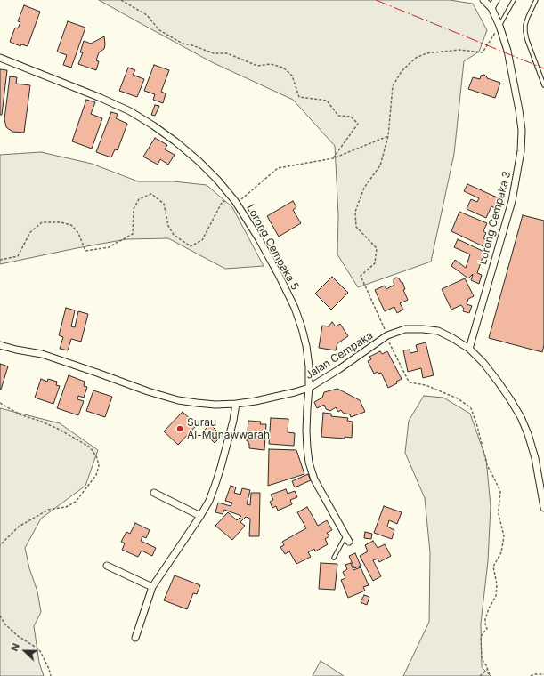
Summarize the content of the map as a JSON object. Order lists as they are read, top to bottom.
{
  "streets": {
    "street": ["Lorong Cempaka 3", "Lorong Cempaka 5", "Jalan Cempaka"]
  },
  "crossings": [
    ["Lorong Cempaka 3", "Jalan Cempaka"],
    ["Lorong Cempaka 5", "Jalan Cempaka"]
  ],
  "places": ["Surau Al-Munawwarah"],
  "north": "left"
}
